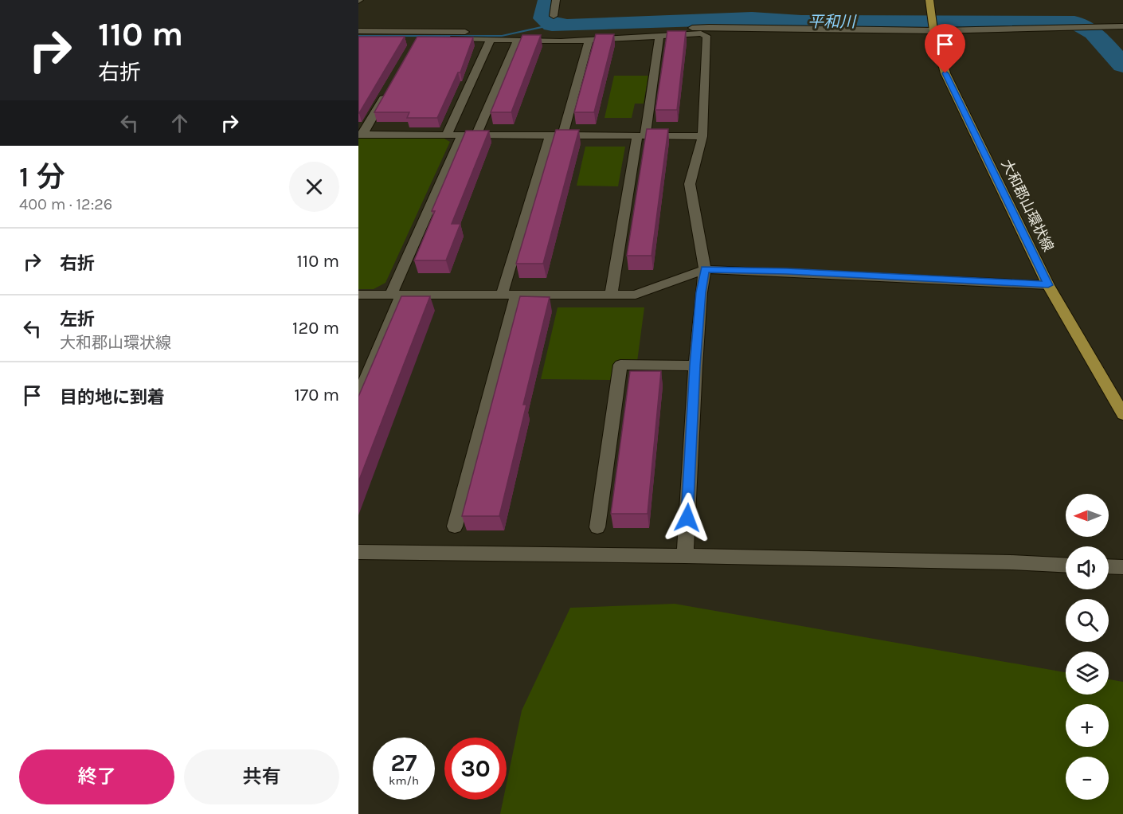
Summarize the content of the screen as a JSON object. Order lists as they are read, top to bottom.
{
  "streets": {
    "main road": ["大和郡山環状線"]
  },
  "water": ["平和川"],
  "north": "left",
  "page": {
    "turn": ["110 m", "右折"],
    "heading": ["1 分", "400 m · 12:26"],
    "list": [
      {
        "name": "右折",
        "value": "110 m"
      },
      {
        "name": "左折",
        "note": "大和郡山環状線",
        "value": "120 m"
      },
      {
        "name": "目的地に到着",
        "value": "170 m"
      }
    ],
    "map_buttons": ["+", "−"],
    "speed": "27 km/h",
    "limit": "30",
    "buttons": ["終了", "共有"]
  }
}
